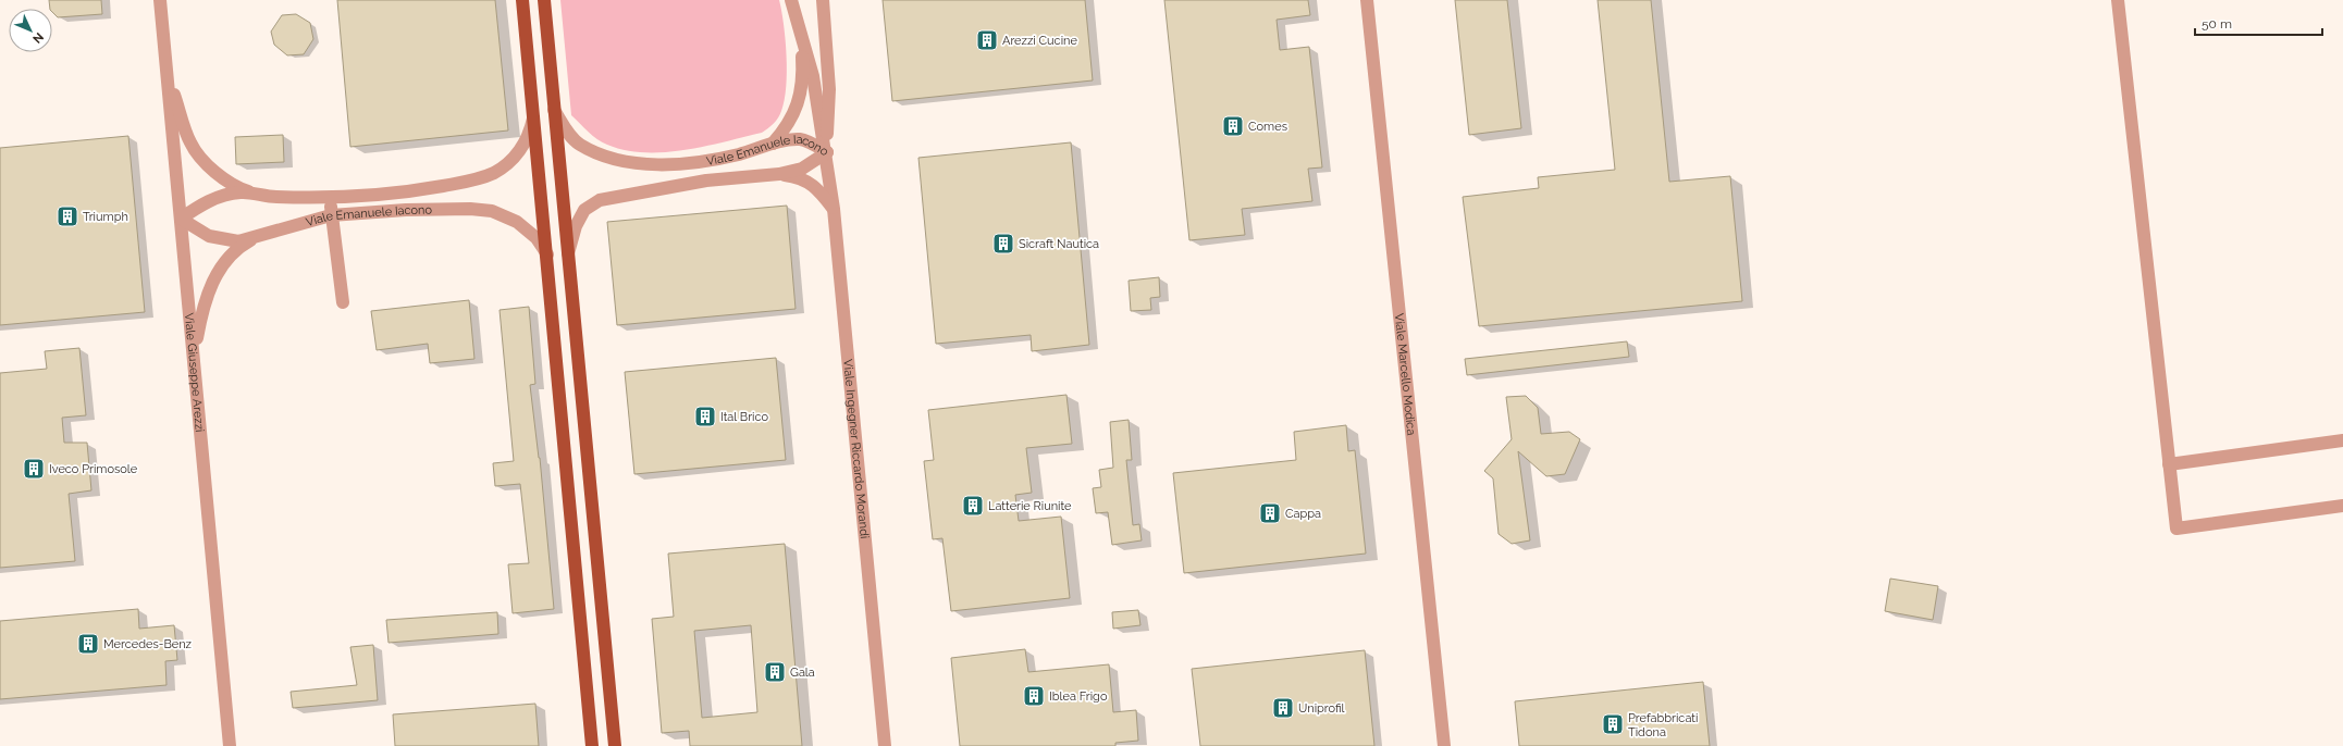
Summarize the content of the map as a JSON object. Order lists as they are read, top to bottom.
{
  "streets": {
    "street": [
      "Viale Emanuele Iacono",
      "Viale Giuseppe Arezzi",
      "Viale Marcello Modica",
      "Viale Ingegner Riccardo Morandi"
    ]
  },
  "crossings": [
    ["Viale Emanuele Iacono", "Viale Giuseppe Arezzi"],
    ["Viale Emanuele Iacono", "Viale Ingegner Riccardo Morandi"]
  ],
  "places": {
    "building": [
      "Arezzi Cucine",
      "Comes",
      "Triumph",
      "Sicraft Nautica",
      "Ital Brico",
      "Iveco Primosole",
      "Latterie Riunite",
      "Cappa",
      "Mercedes-Benz",
      "Gala",
      "Iblea Frigo",
      "Uniprofil",
      "Prefabbricati Tidona"
    ]
  },
  "scale_bar": "50 m",
  "north": "bottom right"
}
